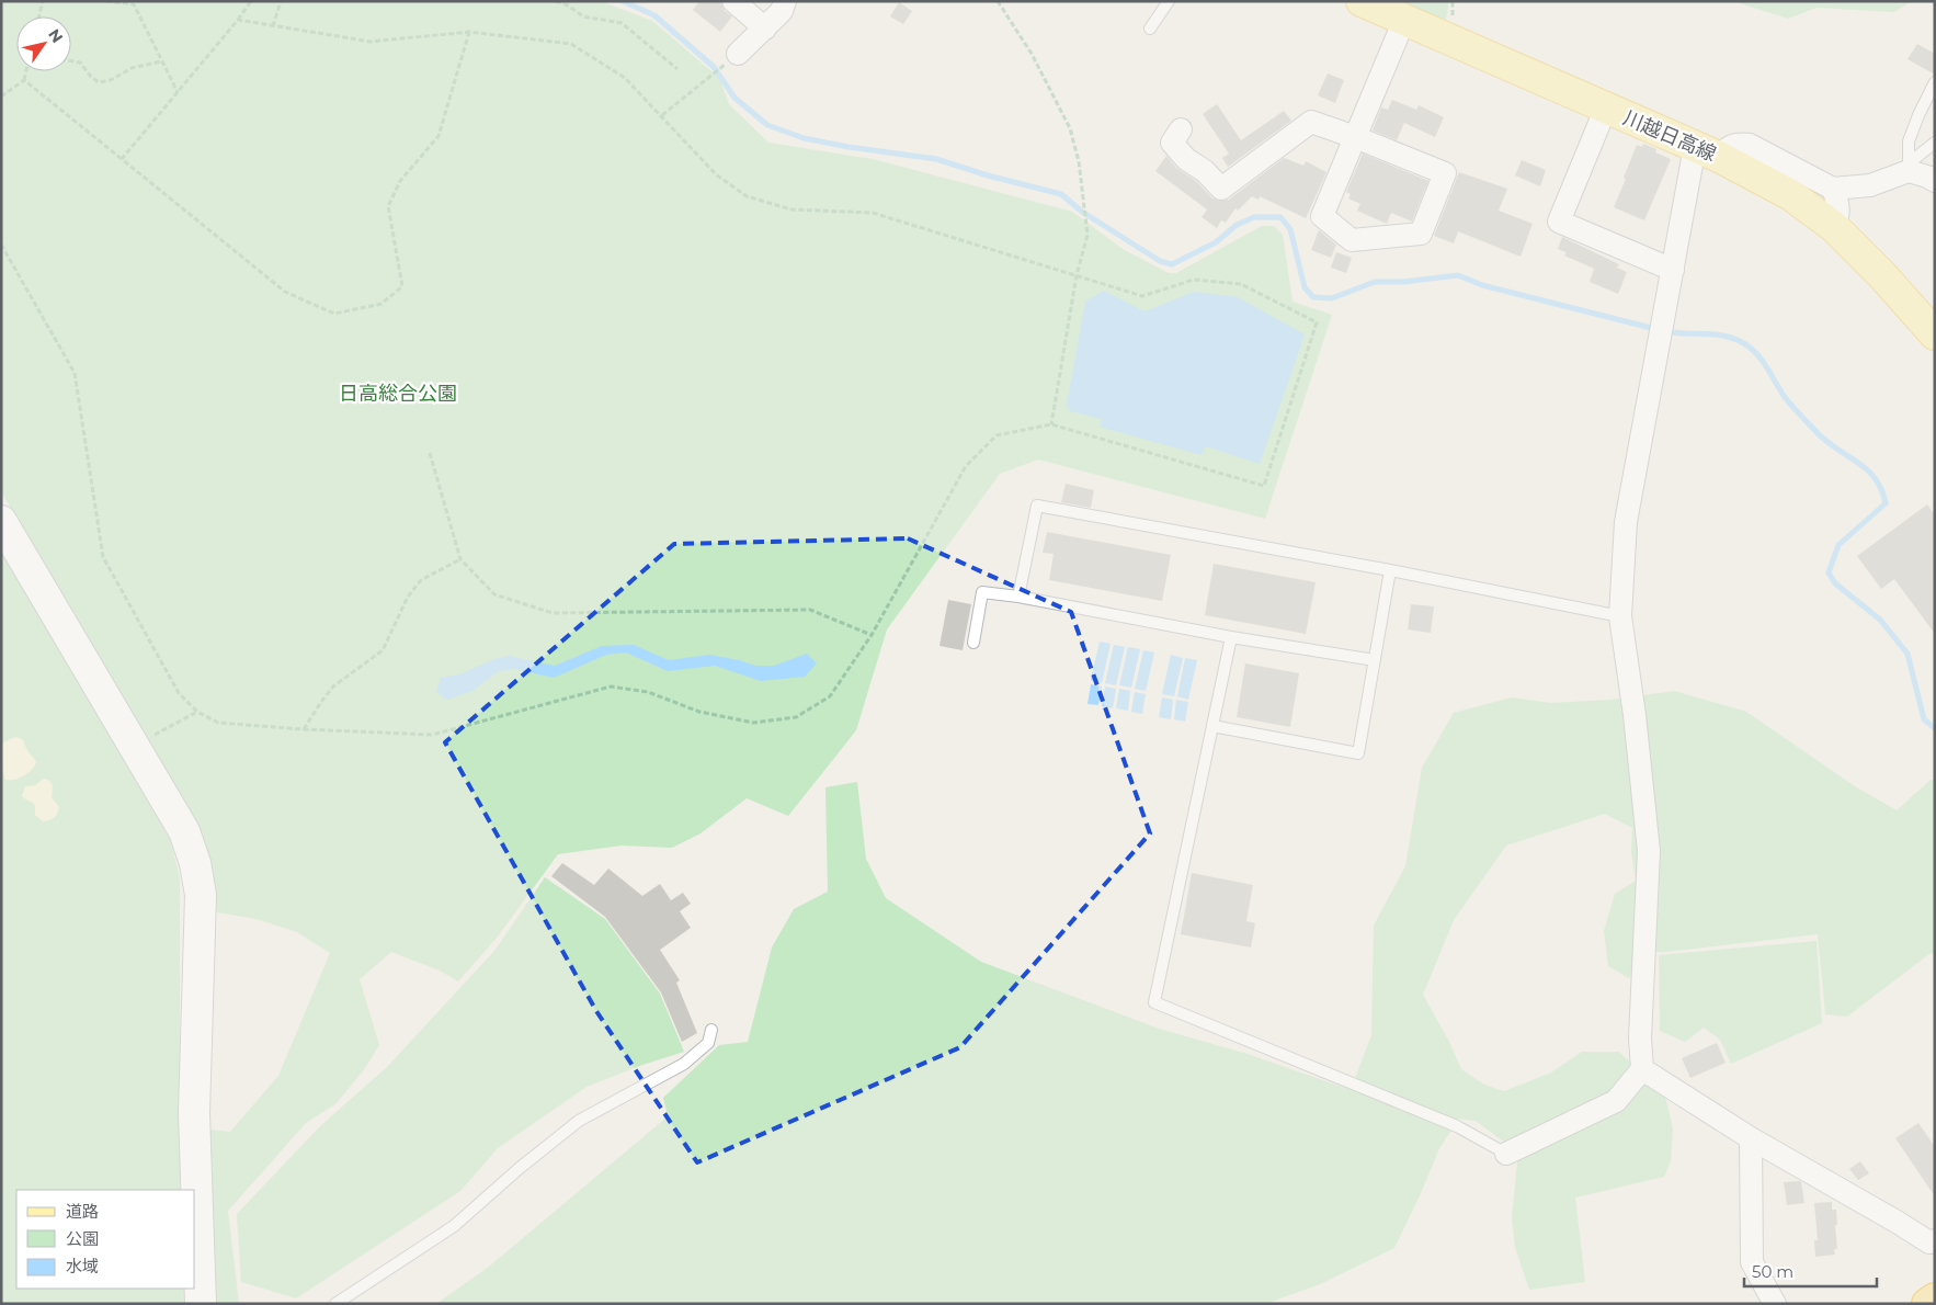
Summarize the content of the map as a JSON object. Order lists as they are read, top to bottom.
{
  "streets": {
    "main road": ["川越日高線"]
  },
  "parks": ["日高総合公園"],
  "legend": ["道路", "公園", "水域"],
  "scale_bar": "50 m",
  "north": "top right"
}
